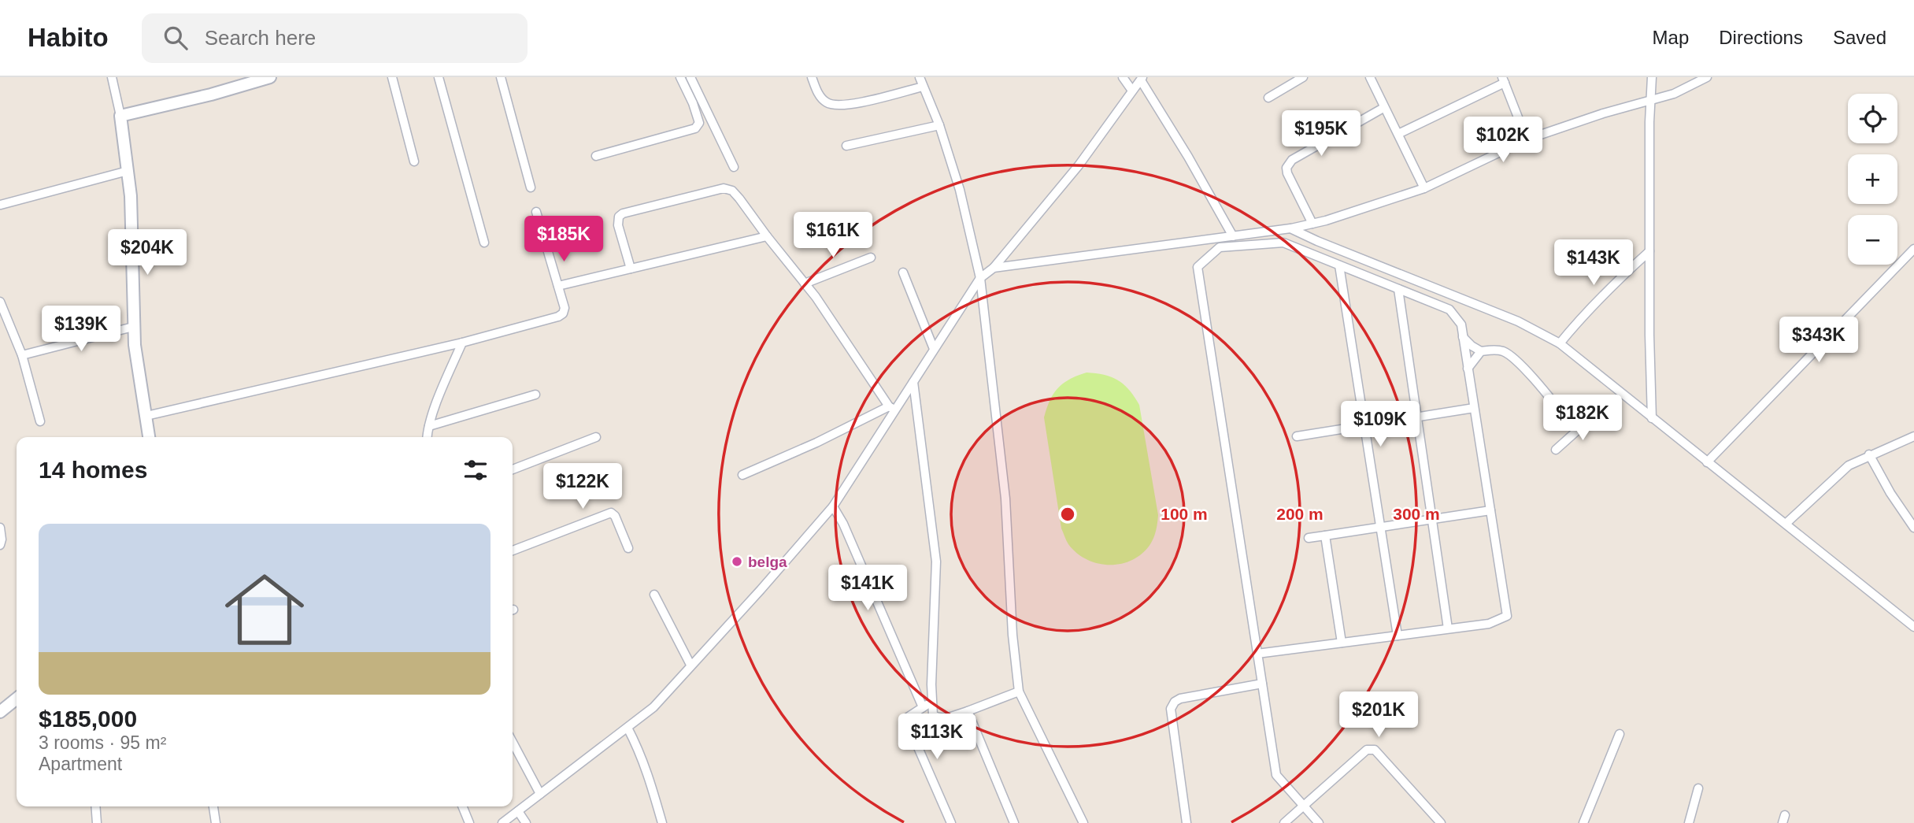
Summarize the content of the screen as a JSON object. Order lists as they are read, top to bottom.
{
  "places": ["belga"],
  "page": {
    "header": "Habito",
    "search": "Search here",
    "nav": ["Map", "Directions", "Saved"],
    "map_buttons": ["+", "−"],
    "price": [
      "$195K",
      "$102K",
      "$161K",
      "$185K",
      "$204K",
      "$143K",
      "$139K",
      "$343K",
      "$182K",
      "$109K",
      "$122K",
      "$141K",
      "$201K",
      "$113K"
    ],
    "heading": "14 homes",
    "list": [
      {
        "name": "$185,000",
        "note": "3 rooms · 95 m² · Apartment"
      }
    ]
  },
  "rings": ["100 m", "200 m", "300 m"]
}
